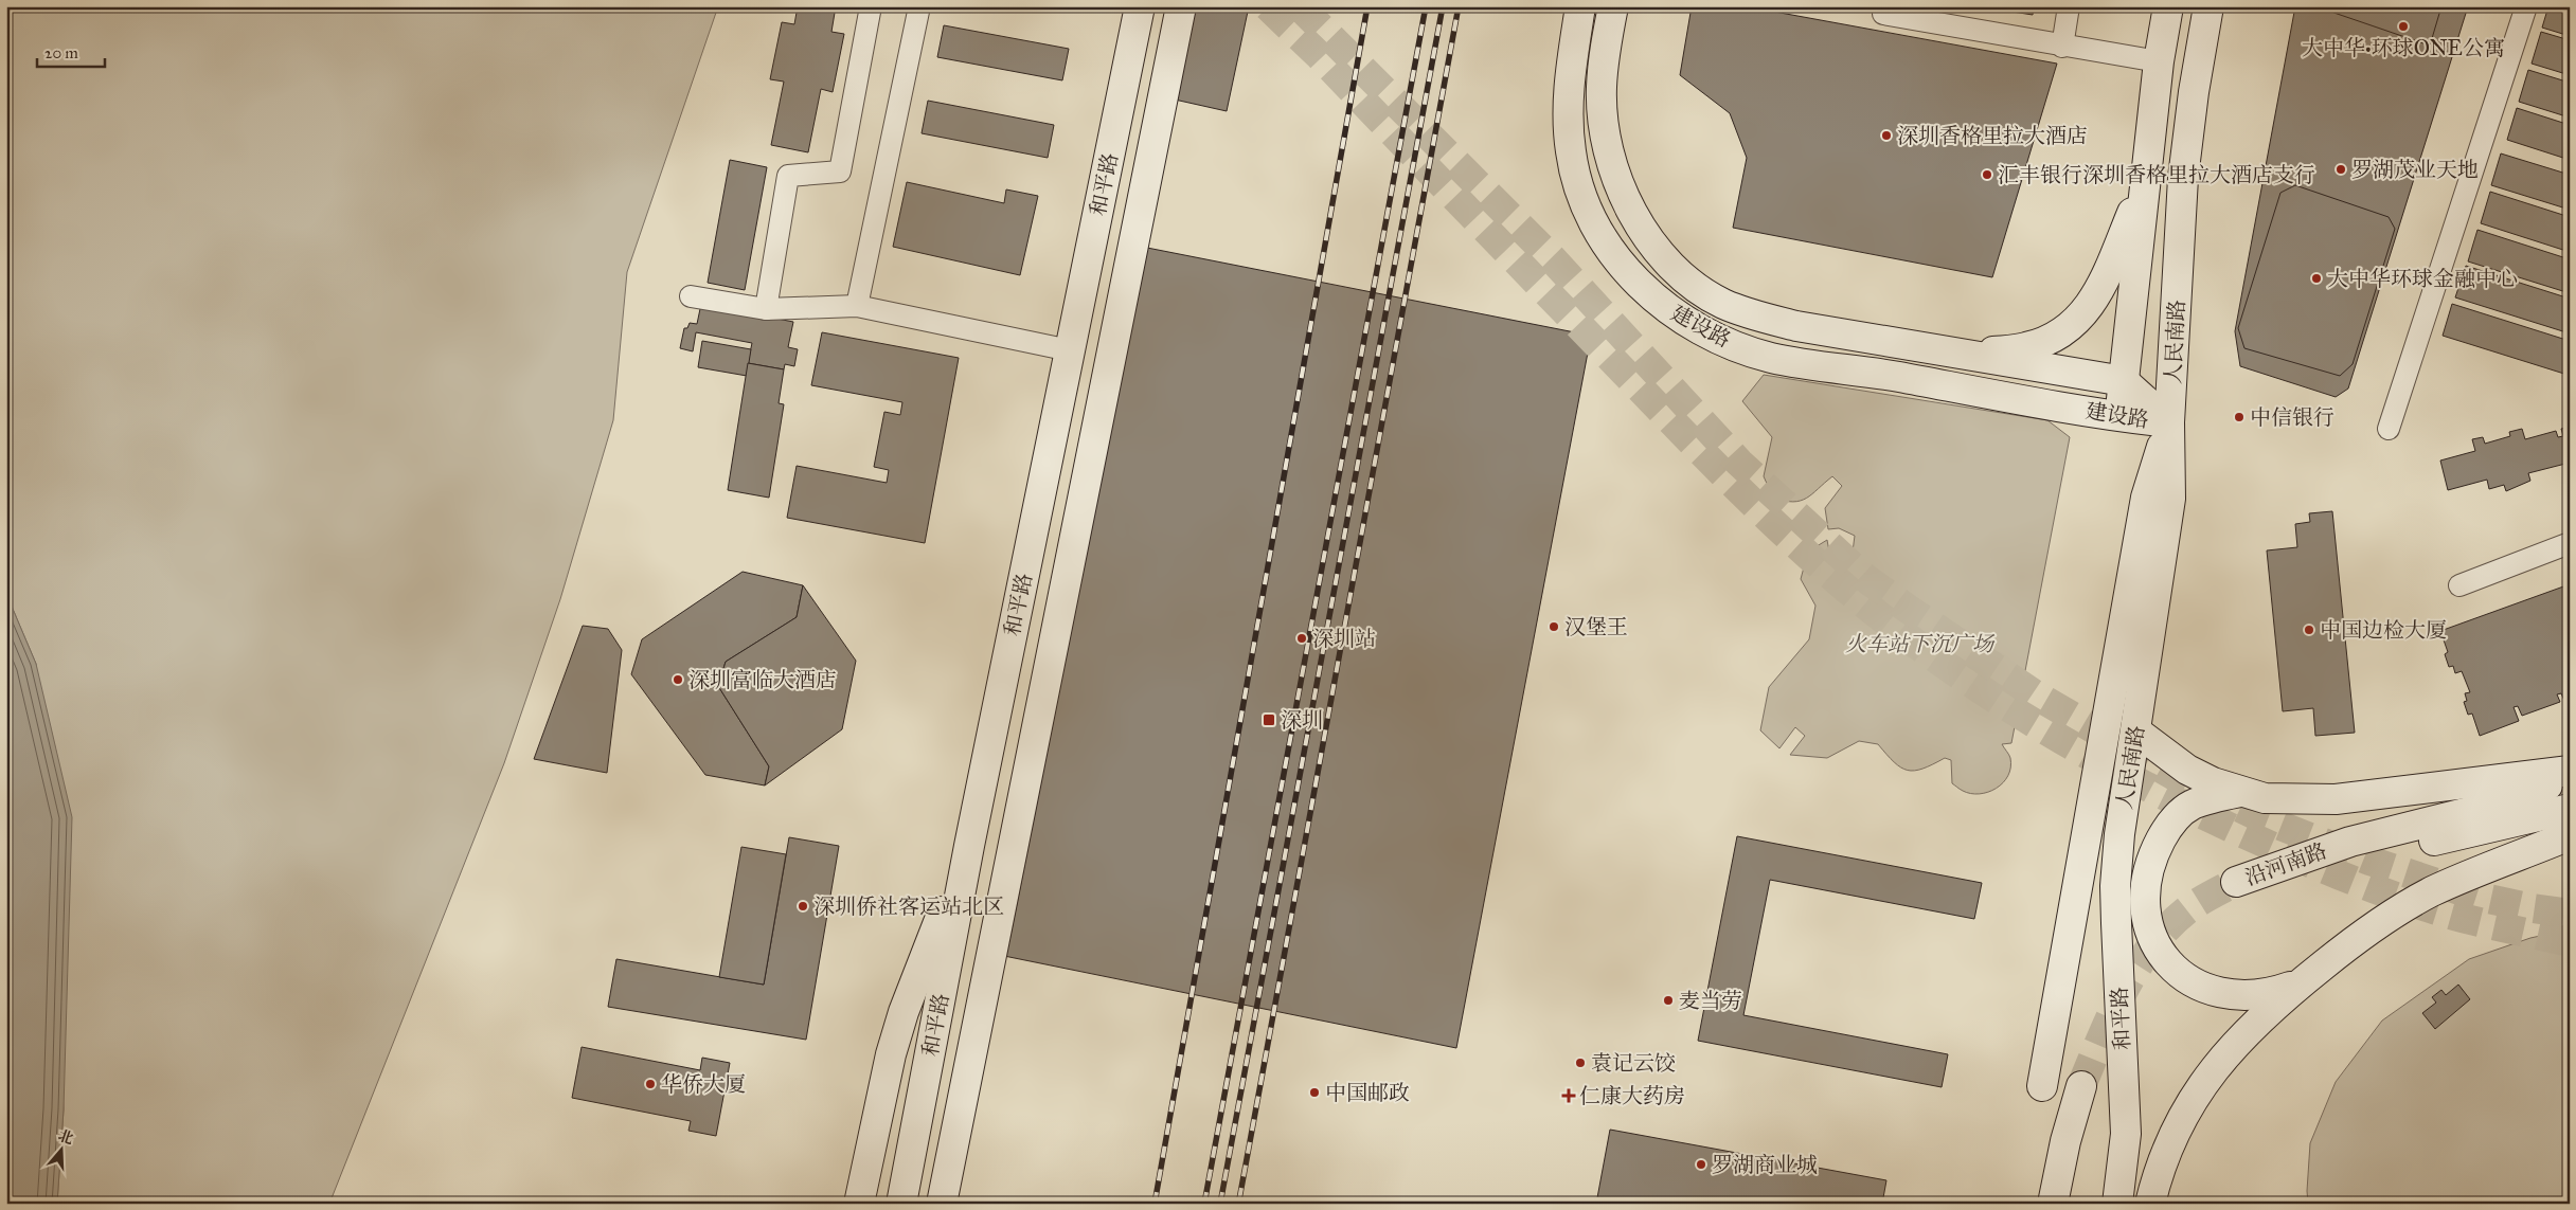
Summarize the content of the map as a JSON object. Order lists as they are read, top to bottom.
{
  "streets": {
    "main road": [
      "和平路",
      "建设路",
      "人民南路",
      "沿河南路"
    ]
  },
  "crossings": [
    ["和平路", "人民南路"],
    ["建设路", "人民南路"]
  ],
  "parks": ["火车站下沉广场"],
  "places": {
    "other": [
      "大中华•环球ONE公寓",
      "深圳香格里拉大酒店",
      "罗湖茂业天地",
      "汇丰银行深圳香格里拉大酒店支行",
      "大中华环球金融中心",
      "中信银行",
      "汉堡王",
      "中国边检大厦",
      "深圳站",
      "深圳富临大酒店",
      "深圳侨社客运站北区",
      "麦当劳",
      "袁记云饺",
      "华侨大厦",
      "中国邮政",
      "罗湖商业城"
    ],
    "transit": ["深圳"],
    "health": ["仁康大药房"]
  },
  "scale_bar": "20 m",
  "north": "top"
}
